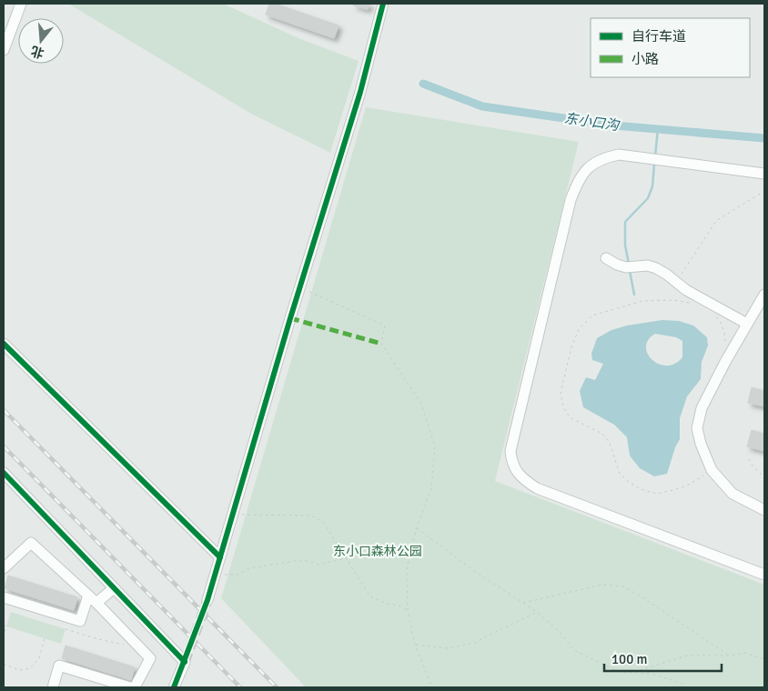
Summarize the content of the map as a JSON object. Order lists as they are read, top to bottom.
{
  "water": ["东小口沟"],
  "parks": ["东小口森林公园"],
  "legend": ["自行车道", "小路"],
  "scale_bar": "100 m",
  "north": "bottom"
}
